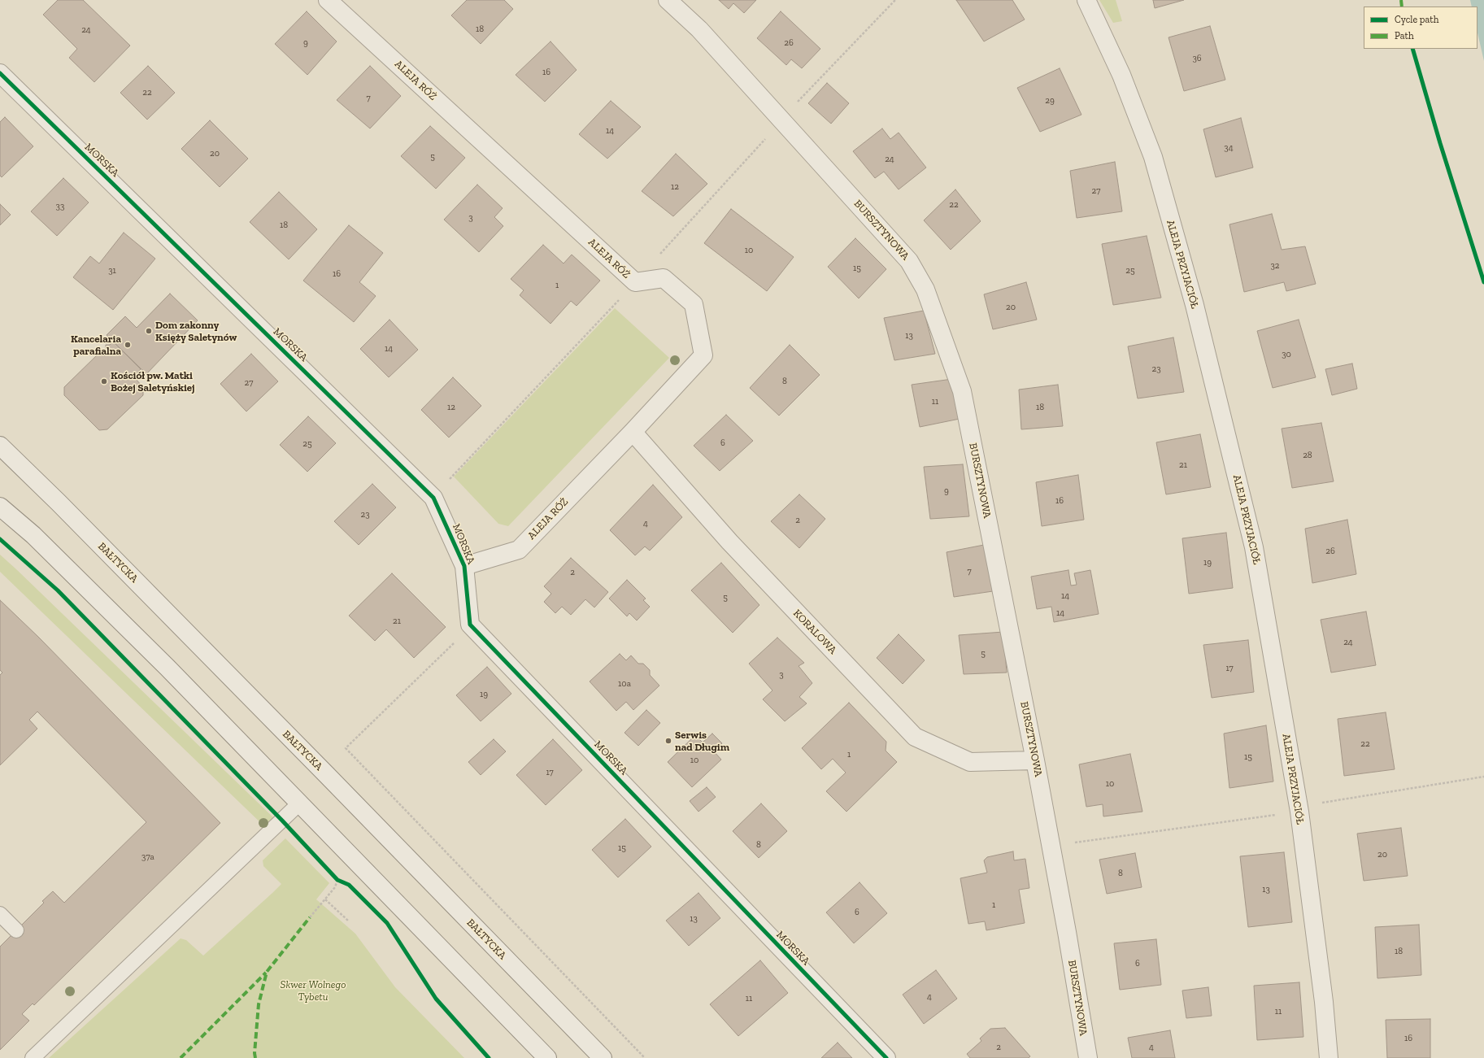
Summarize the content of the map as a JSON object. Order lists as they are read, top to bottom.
{
  "streets": {
    "street": [
      "ALEJA RÓŻ",
      "MORSKA",
      "BURSZTYNOWA",
      "ALEJA PRZYJACIÓŁ",
      "BAŁTYCKA",
      "KORALOWA"
    ]
  },
  "crossings": [
    ["ALEJA RÓŻ", "MORSKA"],
    ["ALEJA RÓŻ", "KORALOWA"],
    ["BURSZTYNOWA", "KORALOWA"]
  ],
  "parks": ["Skwer Wolnego Tybetu"],
  "places": [
    "Dom zakonny Księży Saletynów",
    "Kancelaria parafialna",
    "Kościół pw. Matki Bożej Saletyńskiej",
    "Serwis nad Długim"
  ],
  "house_numbers": [
    "18",
    "24",
    "9",
    "26",
    "36",
    "16",
    "22",
    "7",
    "29",
    "14",
    "34",
    "20",
    "5",
    "24",
    "12",
    "27",
    "22",
    "33",
    "3",
    "18",
    "10",
    "32",
    "15",
    "31",
    "25",
    "16",
    "1",
    "20",
    "13",
    "14",
    "30",
    "23",
    "8",
    "27",
    "11",
    "12",
    "18",
    "6",
    "25",
    "28",
    "21",
    "9",
    "16",
    "23",
    "2",
    "4",
    "26",
    "19",
    "7",
    "2",
    "14",
    "5",
    "14",
    "21",
    "24",
    "5",
    "17",
    "3",
    "10a",
    "19",
    "22",
    "1",
    "15",
    "10",
    "17",
    "10",
    "8",
    "15",
    "20",
    "37a",
    "8",
    "13",
    "1",
    "6",
    "13",
    "18",
    "6",
    "4",
    "11",
    "11",
    "16",
    "2",
    "4"
  ],
  "legend": ["Cycle path", "Path"]
}
